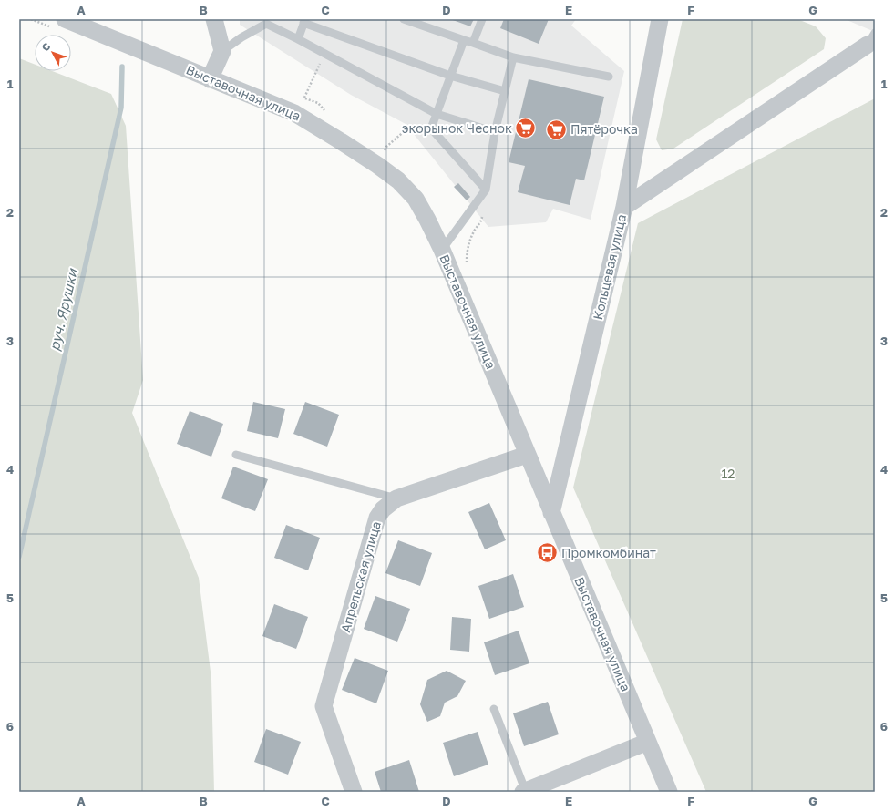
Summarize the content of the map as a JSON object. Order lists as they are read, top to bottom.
{
  "streets": {
    "street": ["Выставочная улица", "Кольцевая улица", "Апрельская улица"]
  },
  "crossings": [
    ["Выставочная улица", "Кольцевая улица"],
    ["Выставочная улица", "Апрельская улица"]
  ],
  "water": ["руч. Ярушки"],
  "parks": ["12"],
  "places": {
    "supermarket": ["экорынок Чеснок", "Пятёрочка"],
    "bus stop": ["Промкомбинат"]
  },
  "north": "top left",
  "grid": {
    "columns": [
      "A",
      "B",
      "C",
      "D",
      "E",
      "F",
      "G"
    ],
    "rows": [
      "1",
      "2",
      "3",
      "4",
      "5",
      "6"
    ]
  }
}
